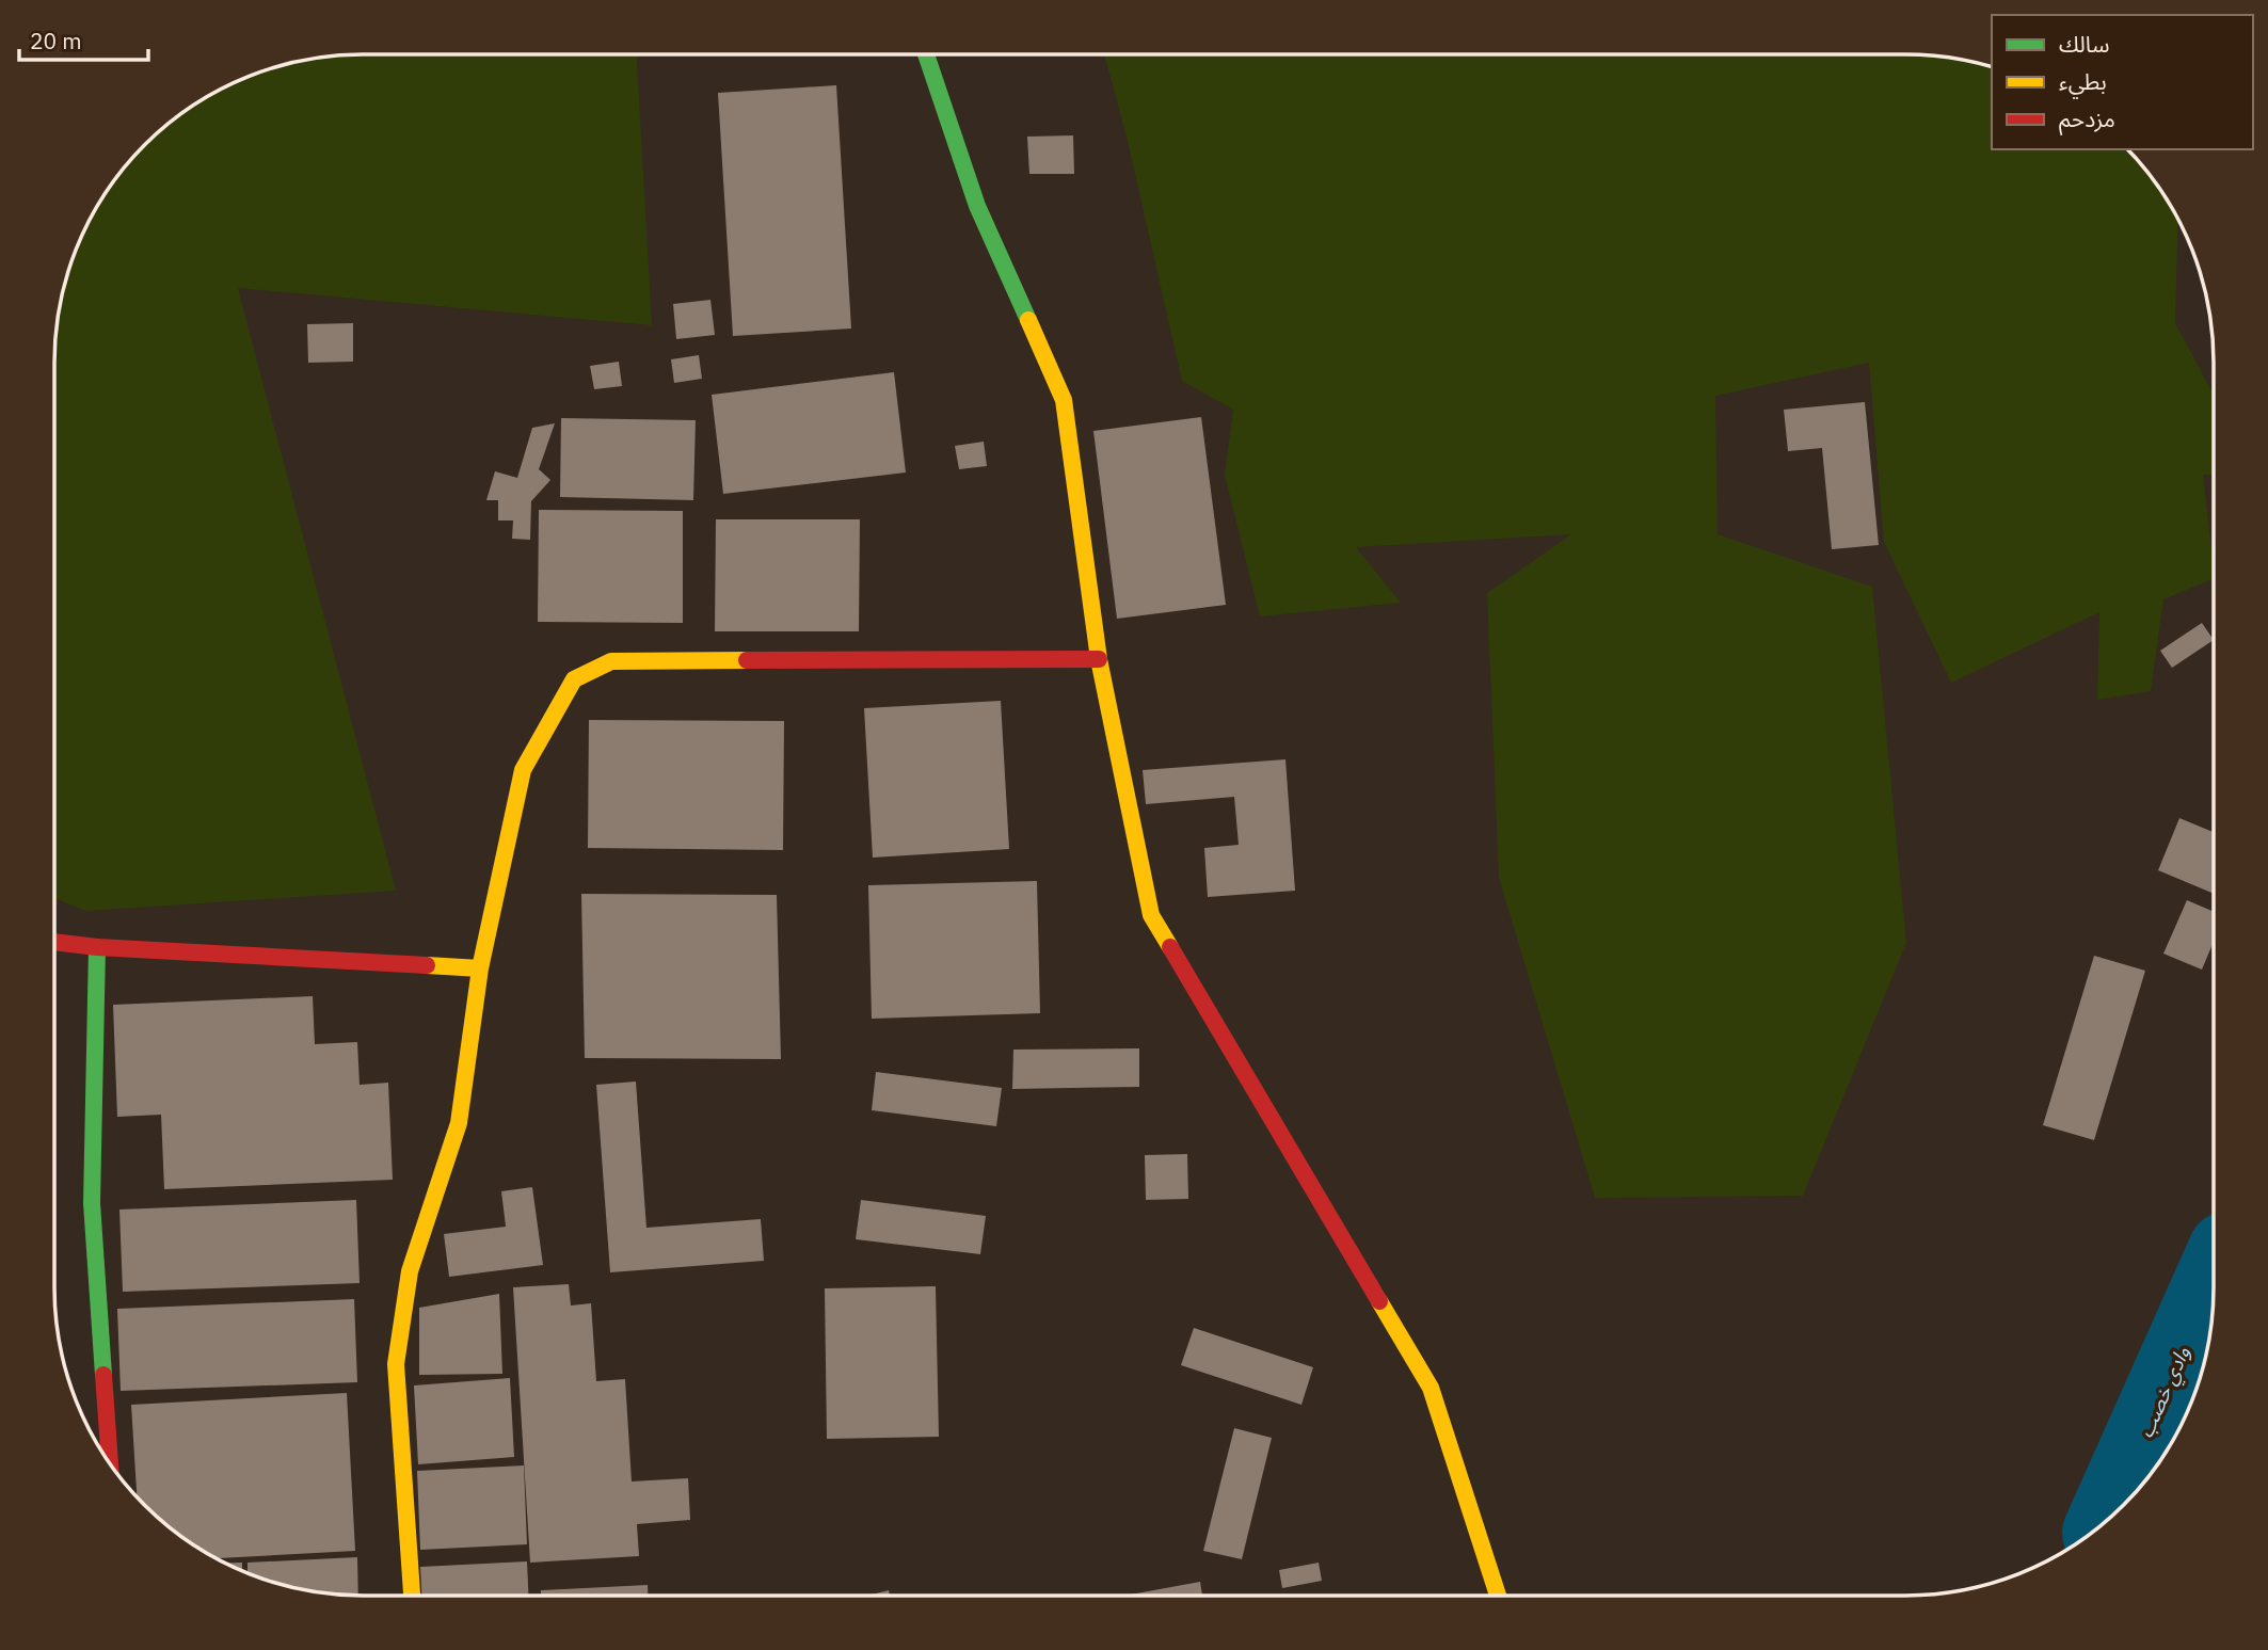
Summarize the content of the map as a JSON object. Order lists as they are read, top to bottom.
{
  "water": ["وادي خصب"],
  "legend": ["سالك", "بطيء", "مزدحم"],
  "scale_bar": "20 m"
}
